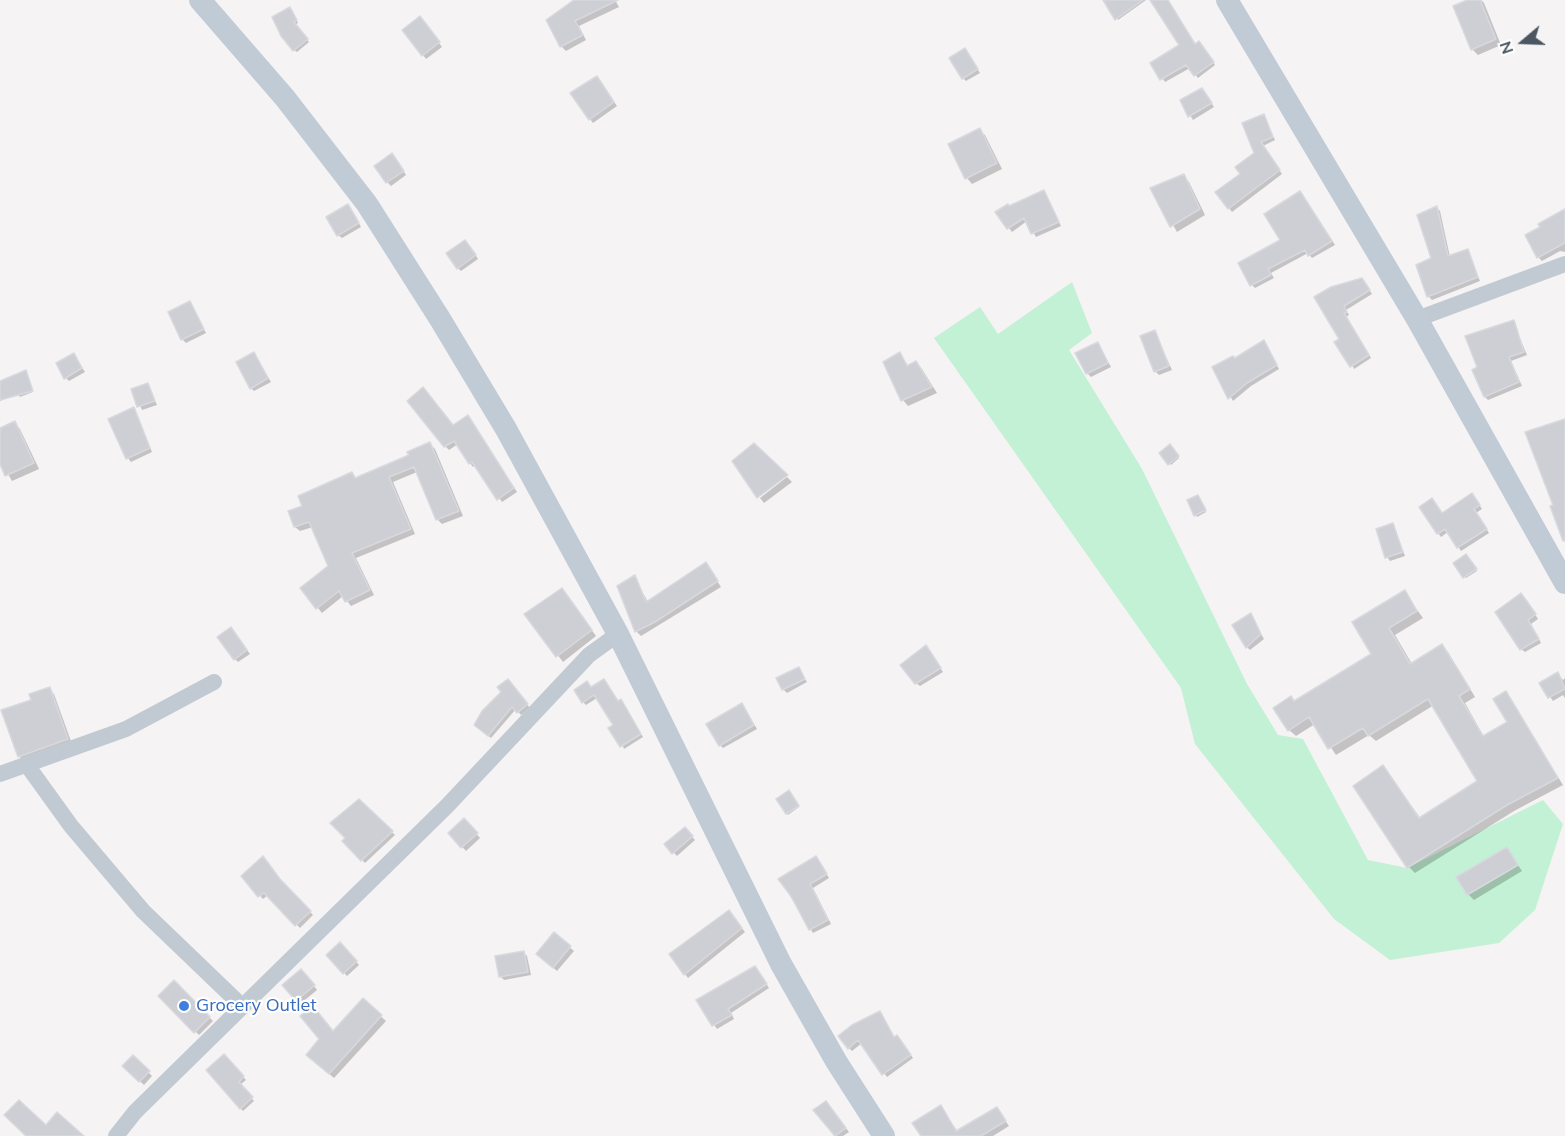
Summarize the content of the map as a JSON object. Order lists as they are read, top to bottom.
{
  "places": ["Grocery Outlet"],
  "north": "left"
}
